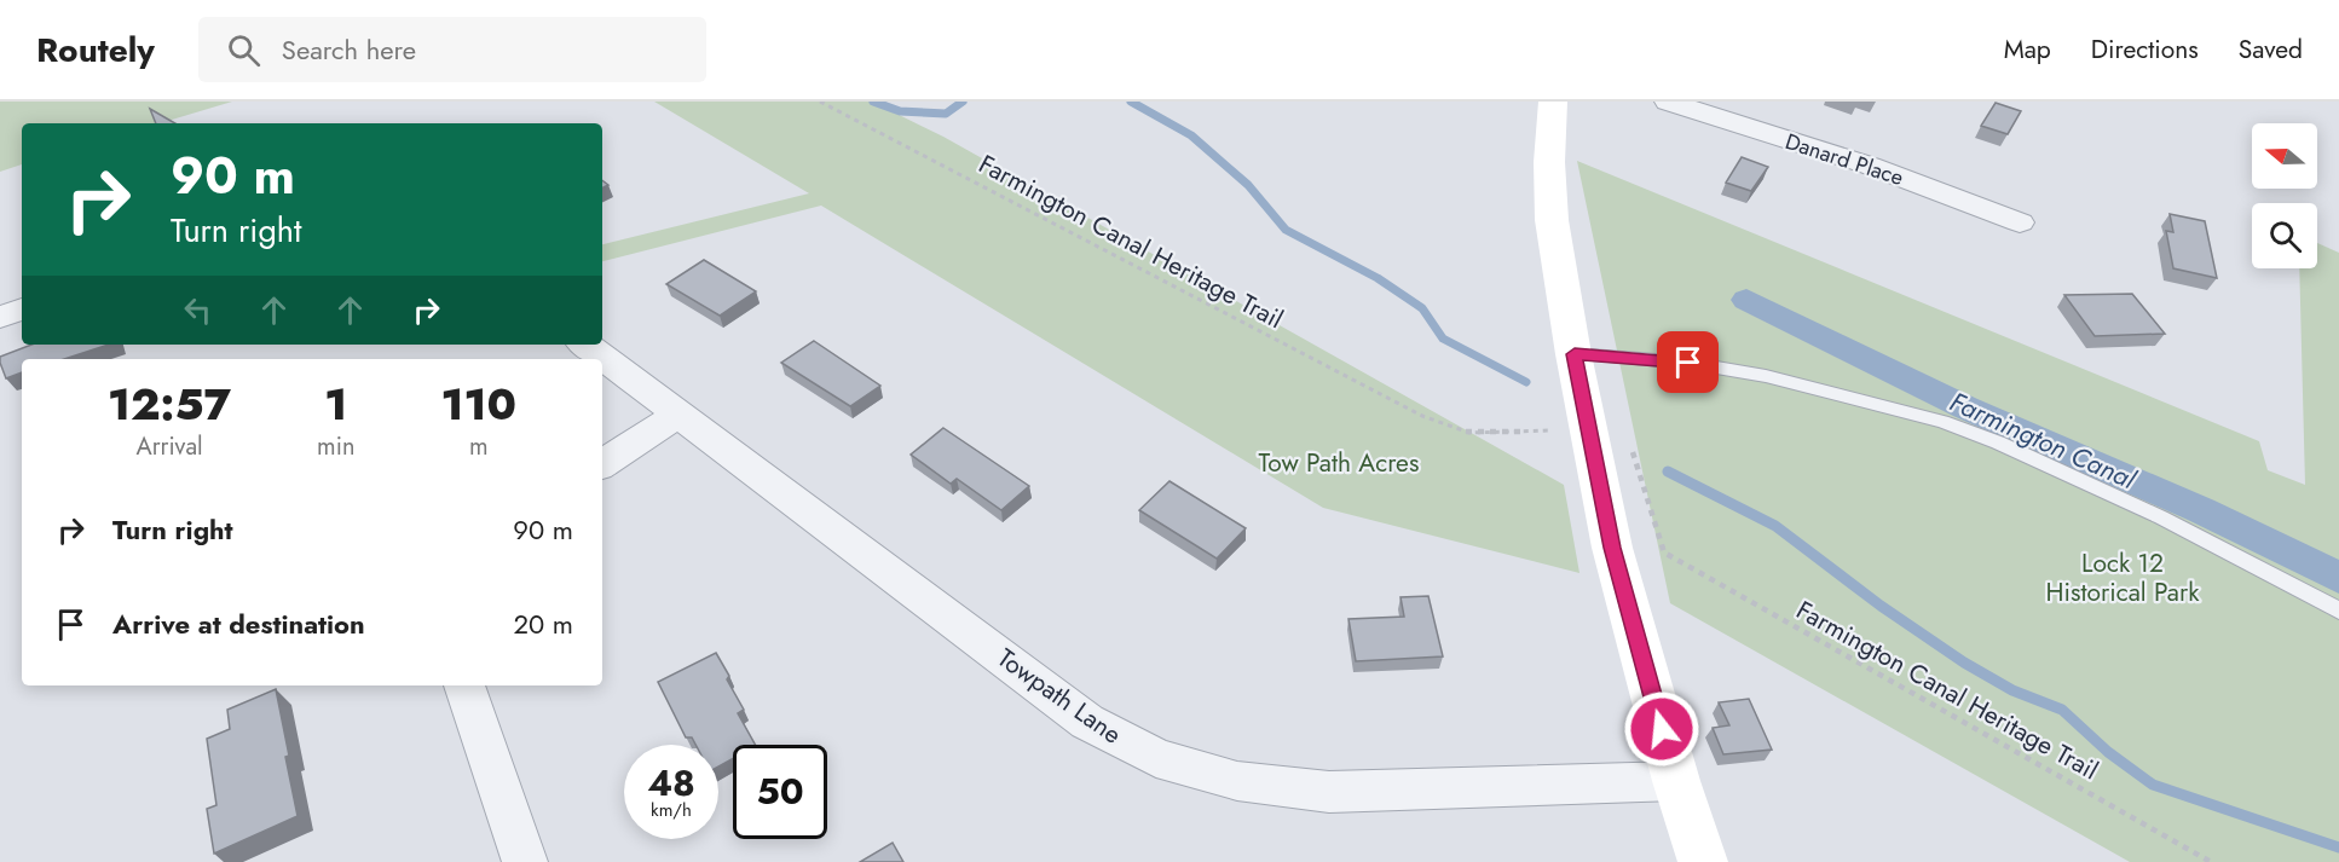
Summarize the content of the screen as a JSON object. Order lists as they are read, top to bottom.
{
  "streets": {
    "street": ["Danard Place", "Towpath Lane"],
    "path": ["Farmington Canal Heritage Trail"]
  },
  "water": ["Farmington Canal"],
  "parks": ["Tow Path Acres", "Lock 12 Historical Park"],
  "north": "left",
  "page": {
    "header": "Routely",
    "search": "Search here",
    "nav": ["Map", "Directions", "Saved"],
    "turn": ["90 m", "Turn right"],
    "eta": [
      "12:57",
      "Arrival",
      "1",
      "min",
      "110",
      "m"
    ],
    "list": [
      {
        "name": "Turn right",
        "value": "90 m"
      },
      {
        "name": "Arrive at destination",
        "value": "20 m"
      }
    ],
    "speed": "48 km/h",
    "limit": "50"
  }
}
